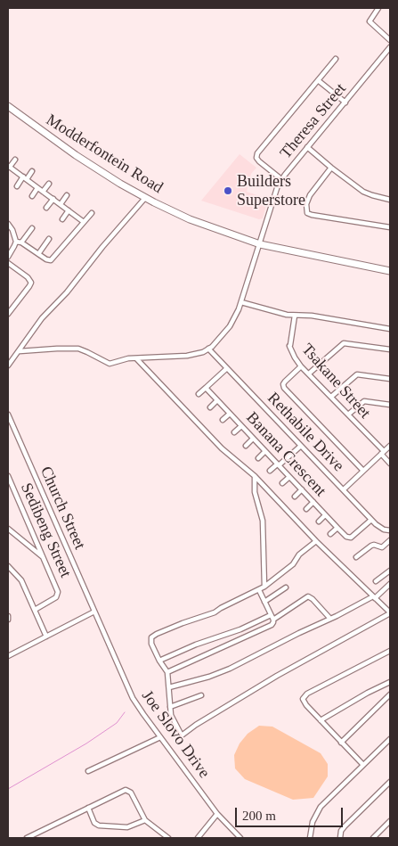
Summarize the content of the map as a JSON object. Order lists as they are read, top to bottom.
{
  "streets": {
    "main road": ["Modderfontein Road"],
    "street": [
      "Theresa Street",
      "Tsakane Street",
      "Rethabile Drive",
      "Banana Crescent",
      "Church Street",
      "Sedibeng Street",
      "Joe Slovo Drive"
    ]
  },
  "crossings": [
    ["Theresa Street", "Modderfontein Road"],
    ["Theresa Street", "Rethabile Drive"],
    ["Rethabile Drive", "Banana Crescent"],
    ["Church Street", "Joe Slovo Drive"]
  ],
  "places": ["Builders Superstore"],
  "scale_bar": "200 m"
}
